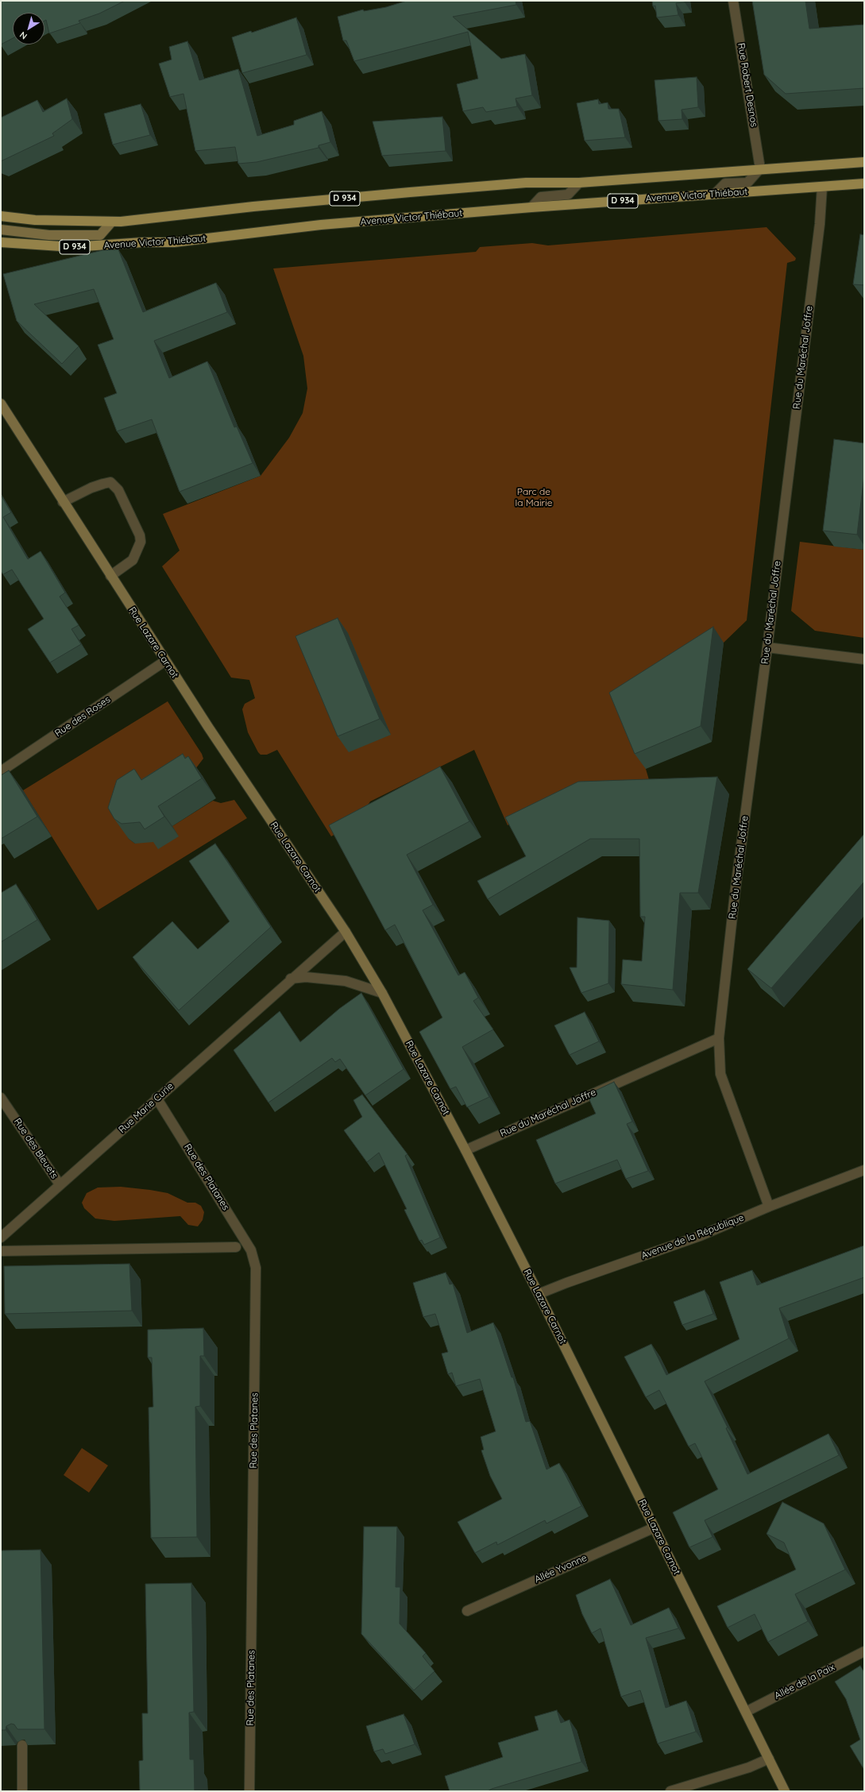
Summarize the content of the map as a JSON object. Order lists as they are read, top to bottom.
{
  "streets": {
    "main road": ["Avenue Victor Thiébaut", "D 934"],
    "street": [
      "Rue Robert Desnos",
      "Rue du Maréchal Joffre",
      "Rue Lazare Carnot",
      "Rue des Roses",
      "Rue Marie Curie",
      "Rue des Bleuets",
      "Rue des Platanes",
      "Avenue de la République",
      "Allée Yvonne",
      "Allée de la Paix"
    ]
  },
  "crossings": [
    ["Rue Robert Desnos", "D 934"],
    ["Avenue Victor Thiébaut", "D 934"],
    ["Avenue Victor Thiébaut", "Rue du Maréchal Joffre"],
    ["D 934", "Rue du Maréchal Joffre"],
    ["Rue du Maréchal Joffre", "Rue Lazare Carnot"],
    ["Rue du Maréchal Joffre", "Avenue de la République"],
    ["Rue Lazare Carnot", "Rue des Roses"],
    ["Rue Lazare Carnot", "Rue Marie Curie"],
    ["Rue Lazare Carnot", "Avenue de la République"],
    ["Rue Lazare Carnot", "Allée Yvonne"],
    ["Rue Lazare Carnot", "Allée de la Paix"],
    ["Rue Marie Curie", "Rue des Bleuets"],
    ["Rue Marie Curie", "Rue des Platanes"]
  ],
  "parks": ["Parc de la Mairie"],
  "north": "bottom left"
}
